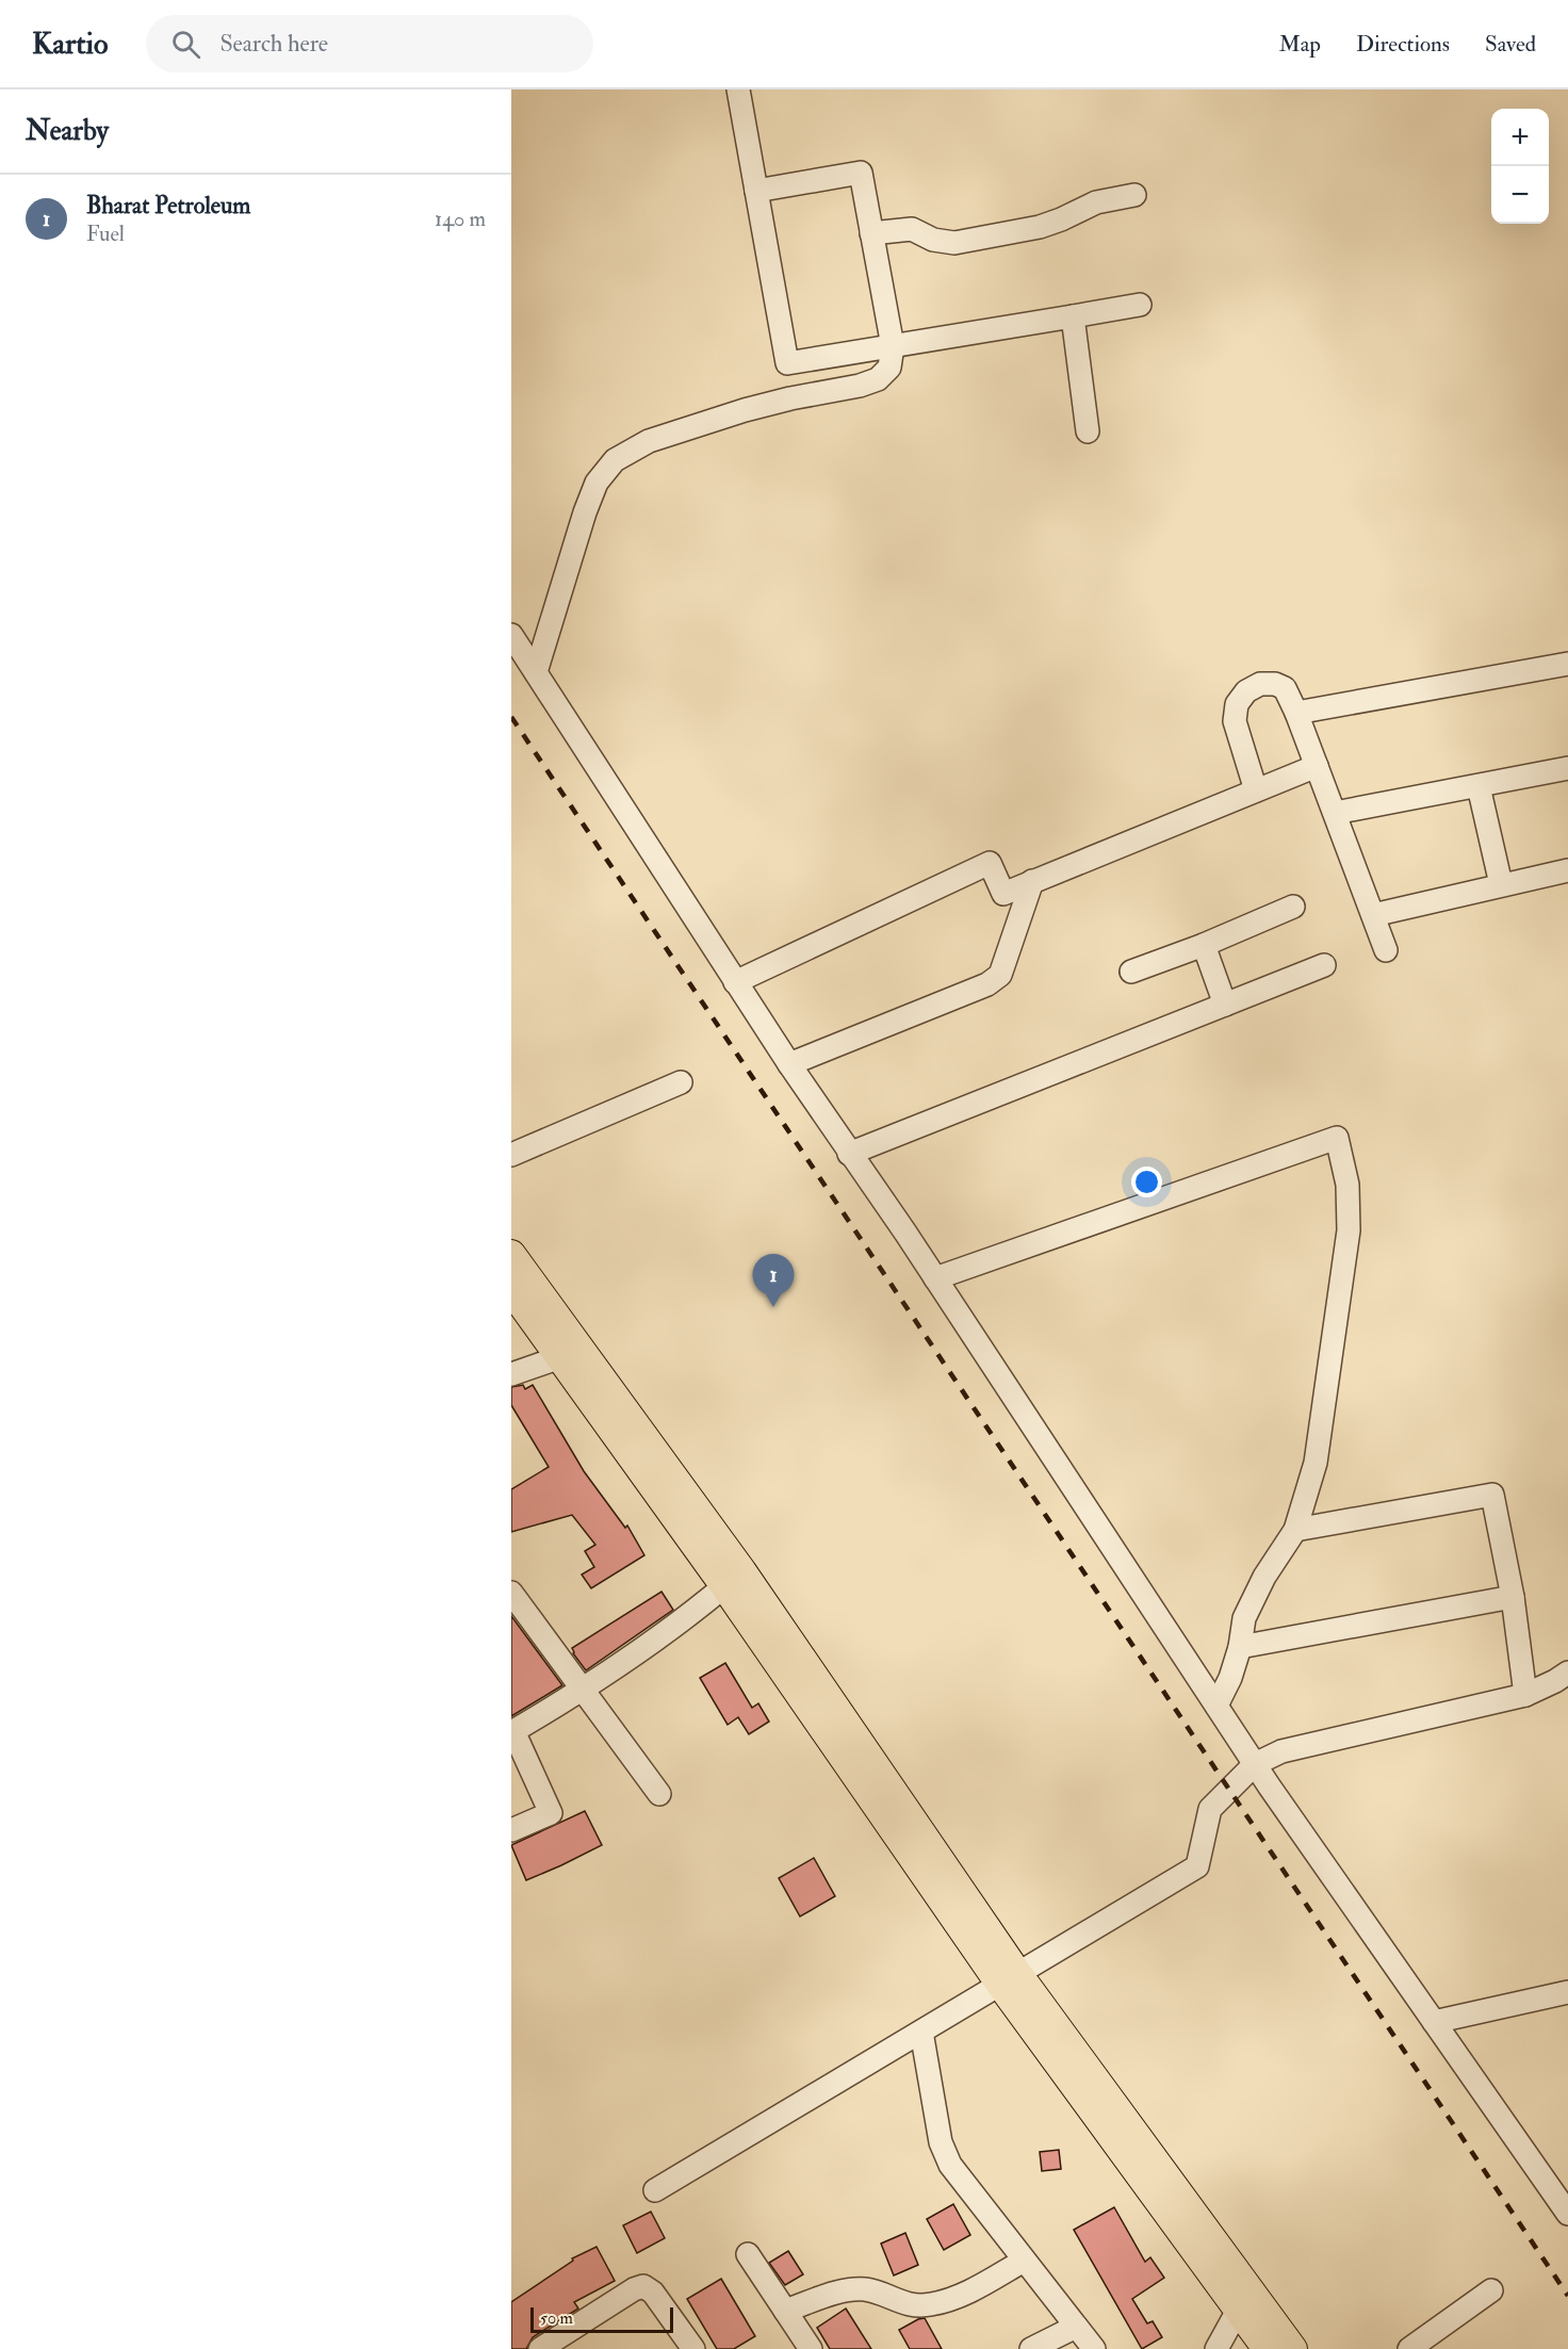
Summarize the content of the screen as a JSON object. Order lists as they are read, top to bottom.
{
  "scale_bar": "50 m",
  "page": {
    "header": "Kartio",
    "search": "Search here",
    "nav": ["Map", "Directions", "Saved"],
    "heading": "Nearby",
    "map_buttons": ["+", "−"],
    "list": [
      {
        "mark": "1",
        "name": "Bharat Petroleum",
        "note": "Fuel",
        "value": "140 m"
      }
    ],
    "pins": "1",
    "scale": "50 m"
  }
}
